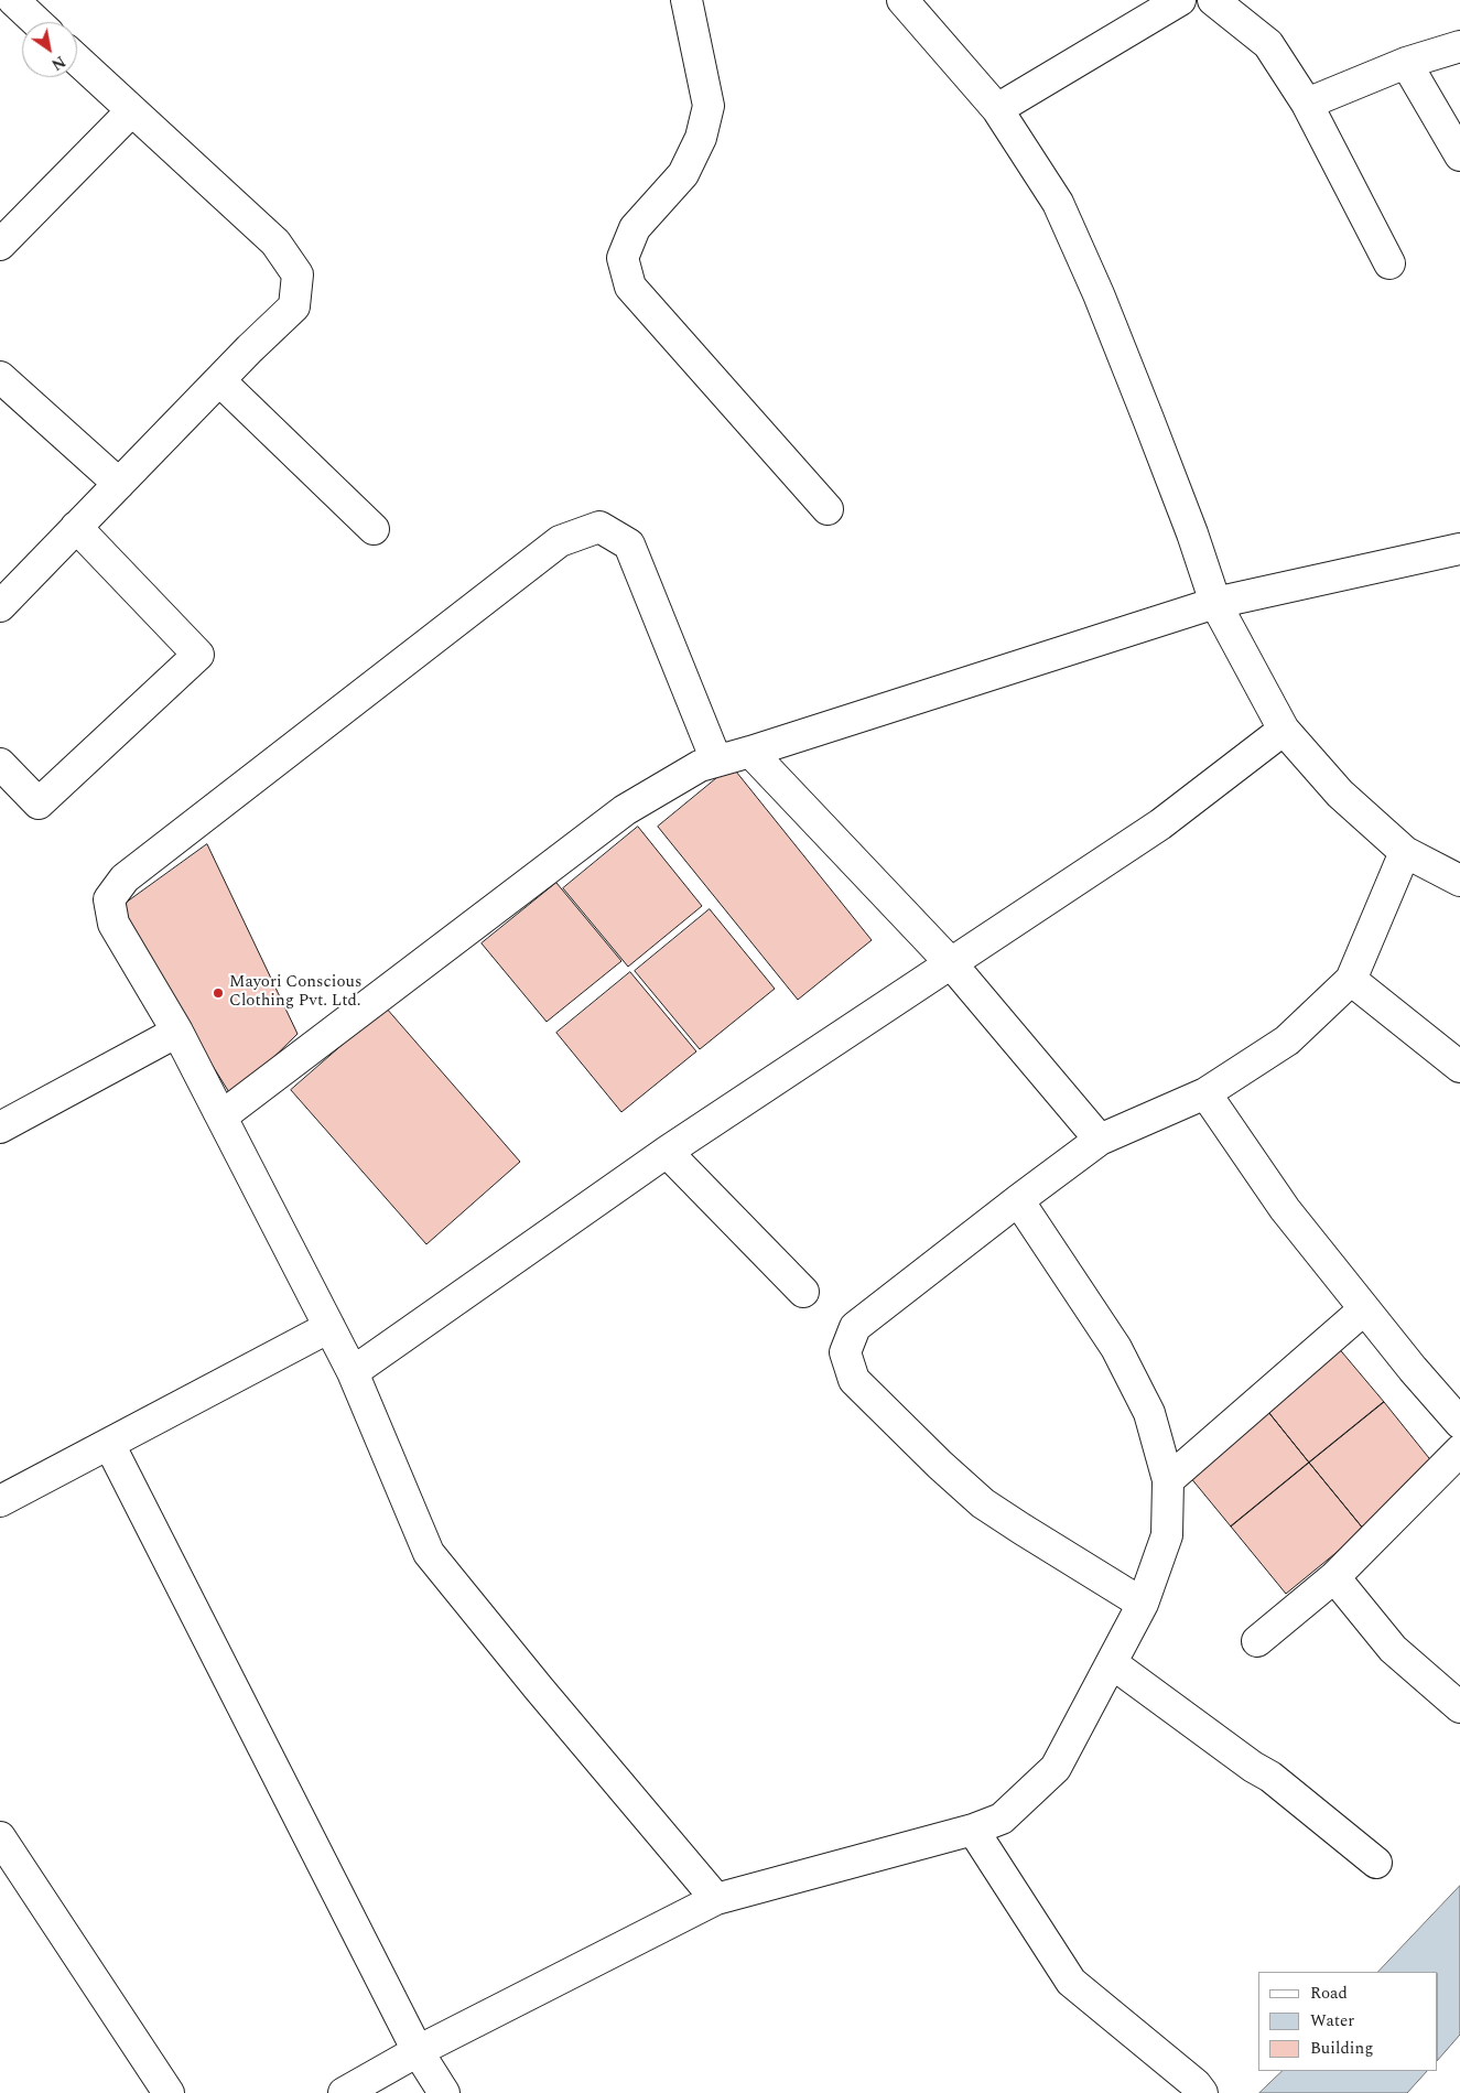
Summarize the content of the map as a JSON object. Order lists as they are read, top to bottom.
{
  "places": ["Mayori Conscious Clothing Pvt. Ltd."],
  "legend": ["Road", "Water", "Building"],
  "north": "bottom right"
}
